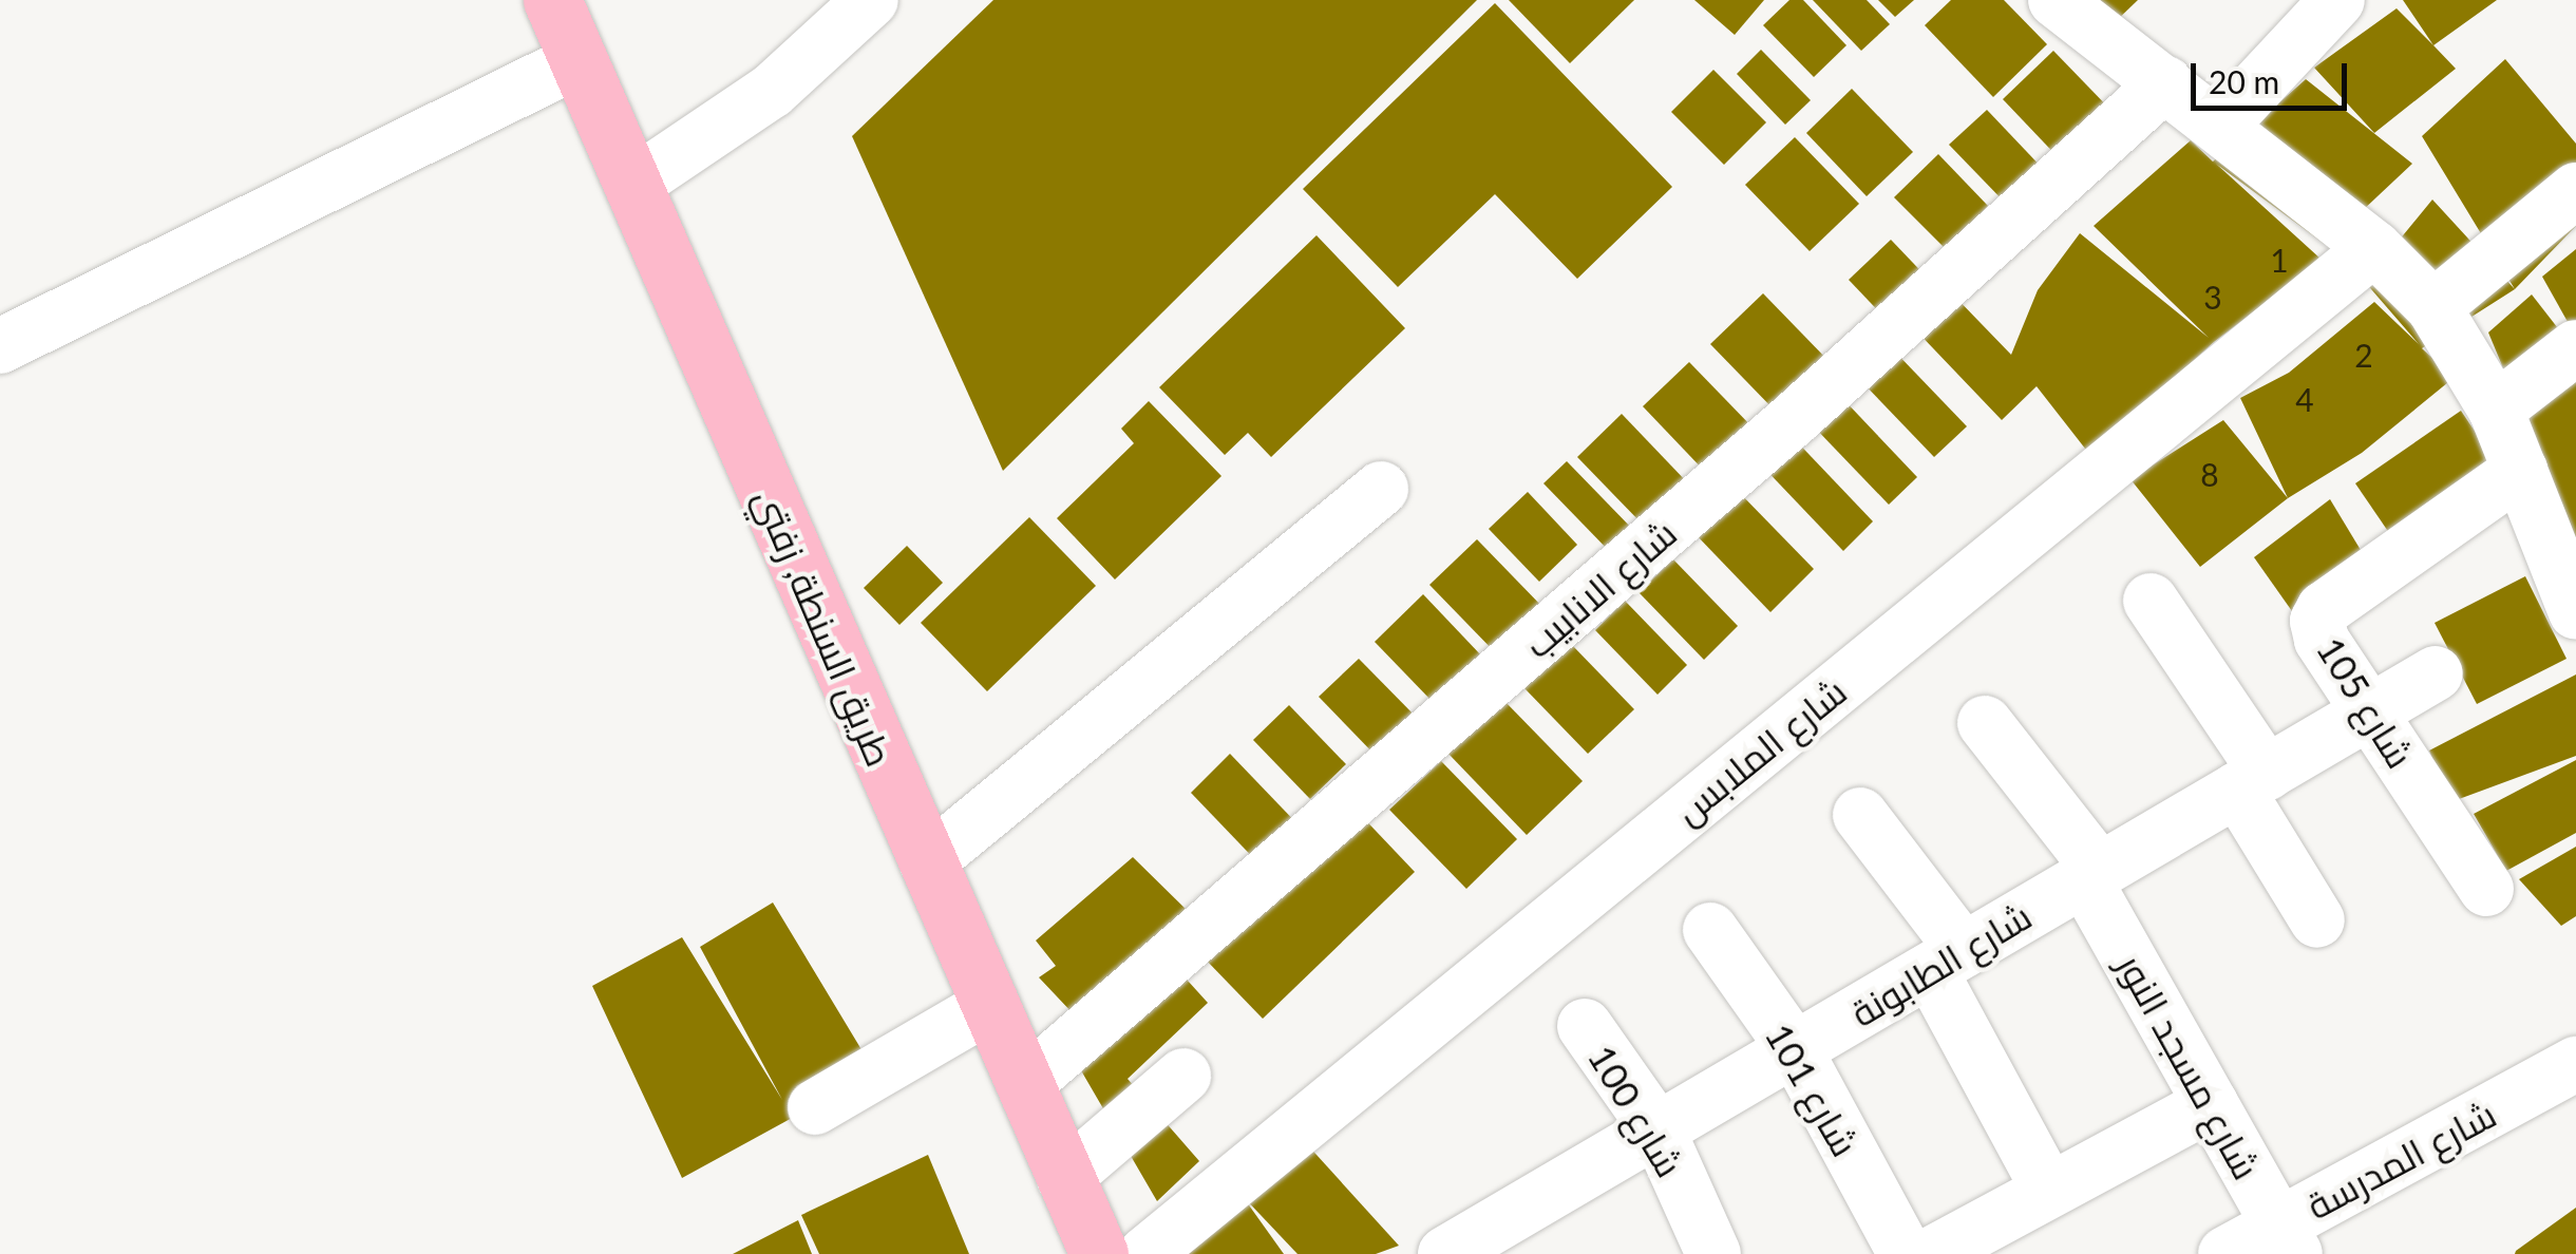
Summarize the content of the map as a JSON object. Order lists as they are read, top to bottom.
{
  "streets": {
    "main road": ["طريق السنطة, زفتي"],
    "street": [
      "شارع الانابيب",
      "شارع 105",
      "شارع الملابس",
      "شارع الطابونة",
      "شارع مسجد النور",
      "شارع 101",
      "شارع 100",
      "شارع المدرسة"
    ]
  },
  "crossings": [
    ["شارع الانابيب", "طريق السنطة, زفتي"],
    ["شارع 105", "شارع الطابونة"],
    ["شارع الطابونة", "شارع مسجد النور"],
    ["شارع الطابونة", "شارع 101"],
    ["شارع الطابونة", "شارع 100"],
    ["شارع مسجد النور", "شارع المدرسة"]
  ],
  "house_numbers": [
    "1",
    "3",
    "2",
    "4",
    "8"
  ],
  "scale_bar": "20 m"
}
